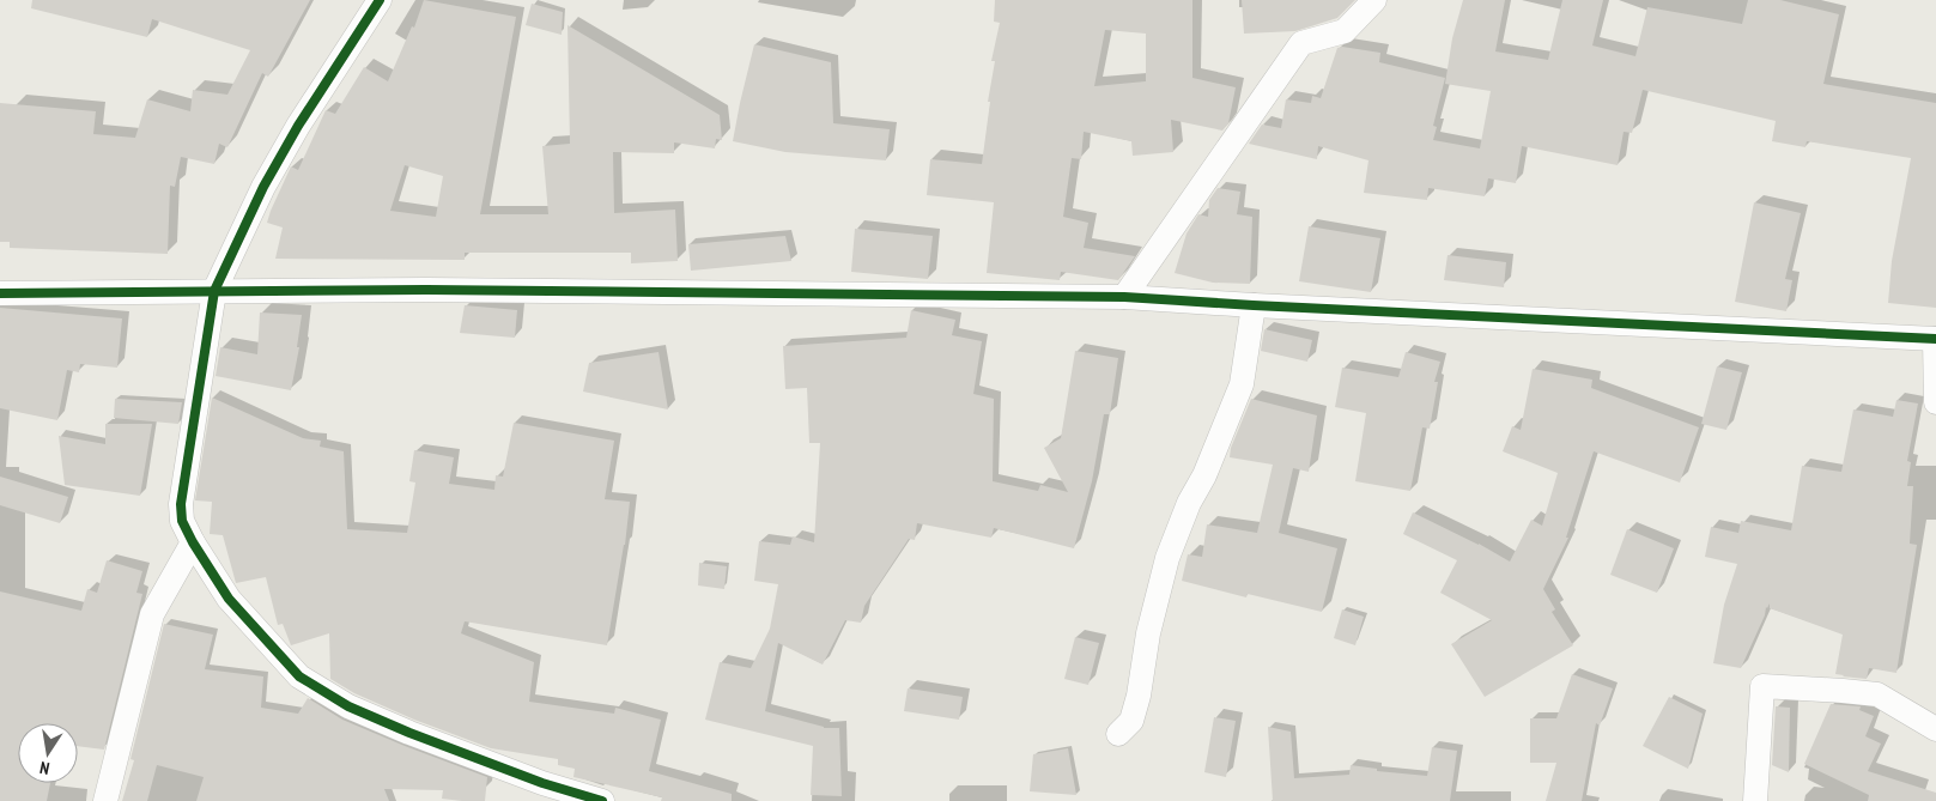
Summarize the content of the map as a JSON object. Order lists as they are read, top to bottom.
{
  "north": "bottom"
}
